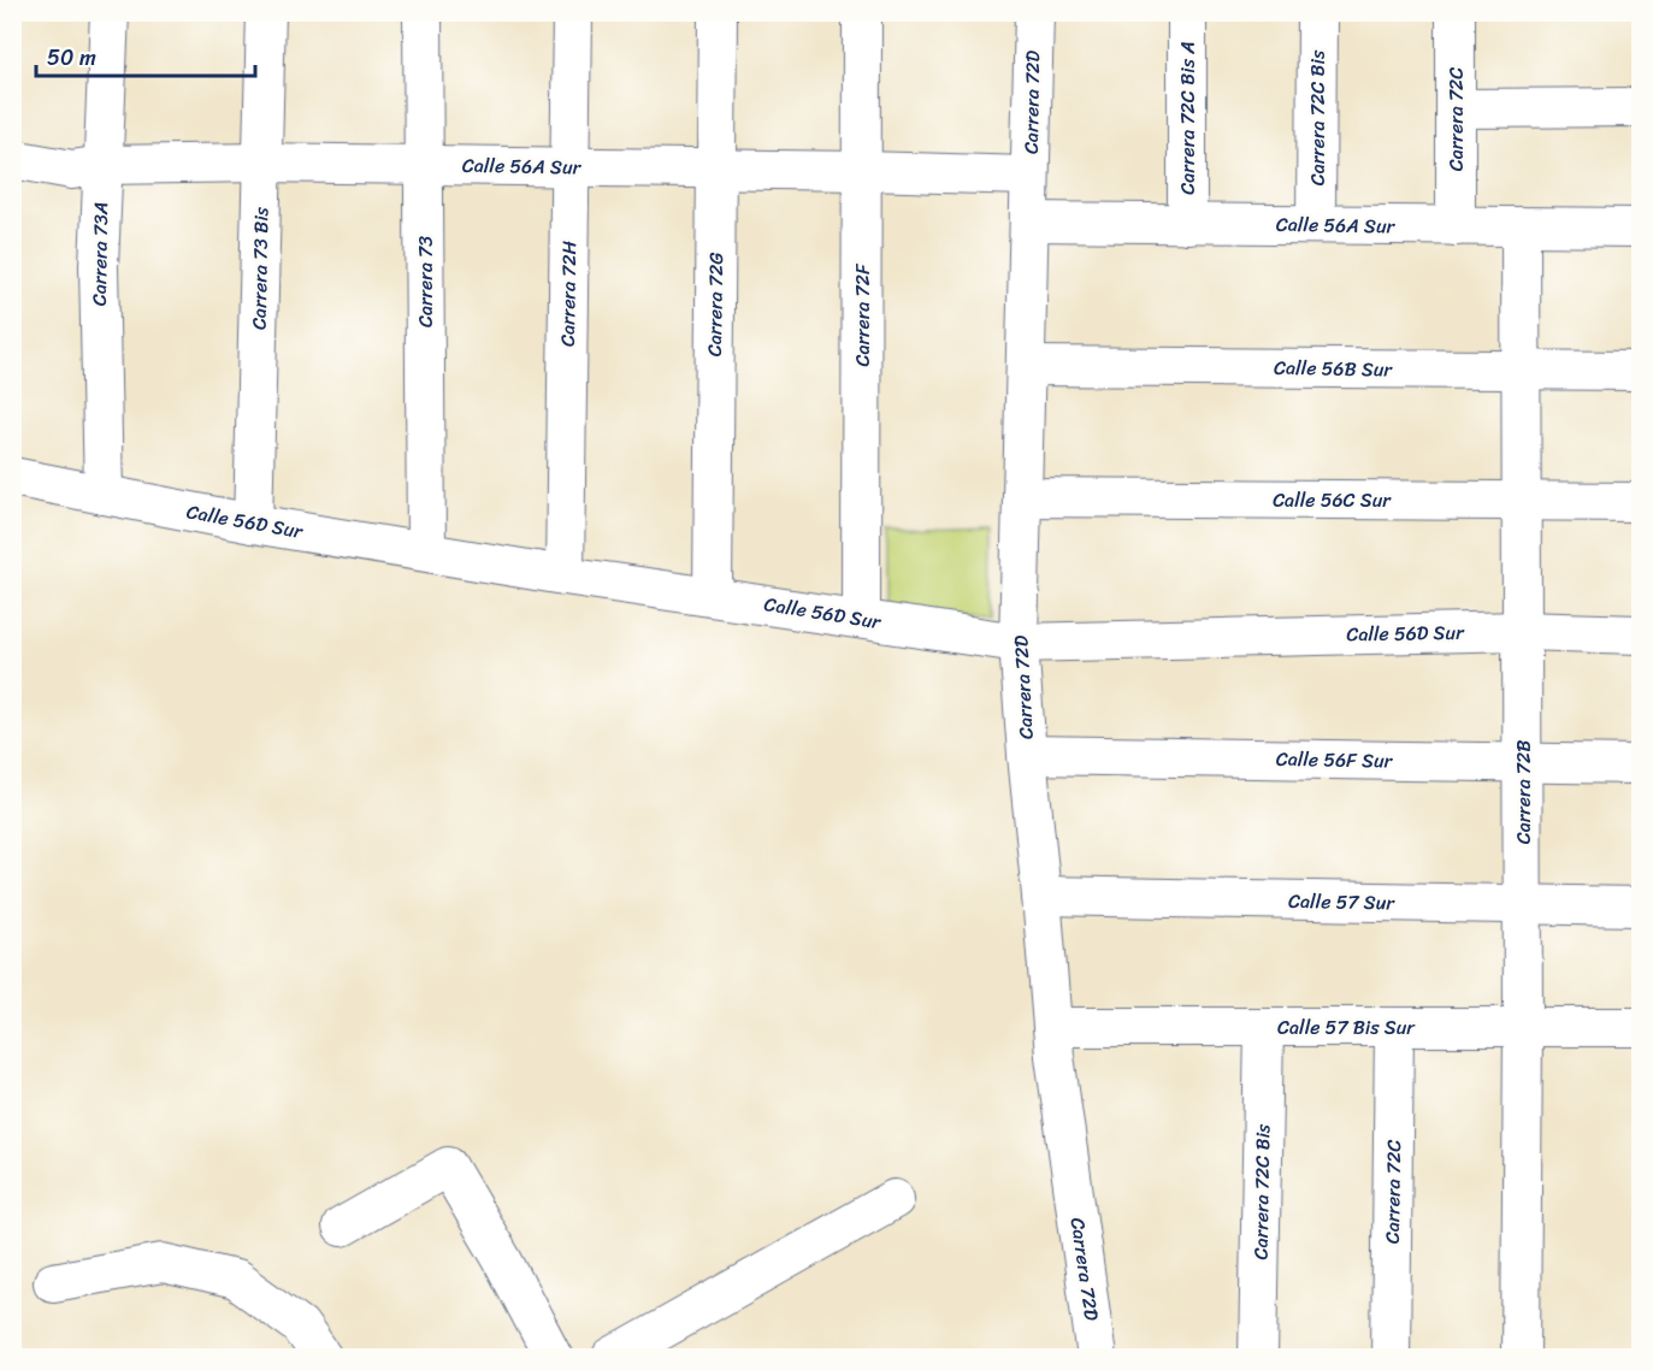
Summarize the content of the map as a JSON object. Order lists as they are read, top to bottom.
{
  "streets": {
    "street": [
      "Carrera 72D",
      "Carrera 72C Bis A",
      "Carrera 72C Bis",
      "Carrera 72C",
      "Calle 56A Sur",
      "Carrera 73A",
      "Carrera 73 Bis",
      "Carrera 73",
      "Carrera 72H",
      "Carrera 72G",
      "Carrera 72F",
      "Calle 56B Sur",
      "Calle 56C Sur",
      "Calle 56D Sur",
      "Calle 56F Sur",
      "Carrera 72B",
      "Calle 57 Sur",
      "Calle 57 Bis Sur"
    ]
  },
  "crossings": [
    ["Carrera 72D", "Calle 56A Sur"],
    ["Carrera 72D", "Calle 56B Sur"],
    ["Carrera 72D", "Calle 56C Sur"],
    ["Carrera 72D", "Calle 56D Sur"],
    ["Carrera 72D", "Calle 56F Sur"],
    ["Carrera 72D", "Calle 57 Sur"],
    ["Carrera 72D", "Calle 57 Bis Sur"],
    ["Carrera 72C Bis A", "Calle 56A Sur"],
    ["Carrera 72C Bis", "Calle 56A Sur"],
    ["Carrera 72C Bis", "Calle 57 Bis Sur"],
    ["Carrera 72C", "Calle 56A Sur"],
    ["Carrera 72C", "Calle 57 Bis Sur"],
    ["Calle 56A Sur", "Carrera 73A"],
    ["Calle 56A Sur", "Carrera 73 Bis"],
    ["Calle 56A Sur", "Carrera 73"],
    ["Calle 56A Sur", "Carrera 72H"],
    ["Calle 56A Sur", "Carrera 72G"],
    ["Calle 56A Sur", "Carrera 72F"],
    ["Calle 56A Sur", "Carrera 72B"],
    ["Carrera 73A", "Calle 56D Sur"],
    ["Carrera 73 Bis", "Calle 56D Sur"],
    ["Carrera 73", "Calle 56D Sur"],
    ["Carrera 72H", "Calle 56D Sur"],
    ["Carrera 72G", "Calle 56D Sur"],
    ["Carrera 72F", "Calle 56D Sur"],
    ["Calle 56B Sur", "Carrera 72B"],
    ["Calle 56C Sur", "Carrera 72B"],
    ["Calle 56D Sur", "Carrera 72B"],
    ["Calle 56F Sur", "Carrera 72B"],
    ["Carrera 72B", "Calle 57 Sur"],
    ["Carrera 72B", "Calle 57 Bis Sur"]
  ],
  "scale_bar": "50 m"
}
